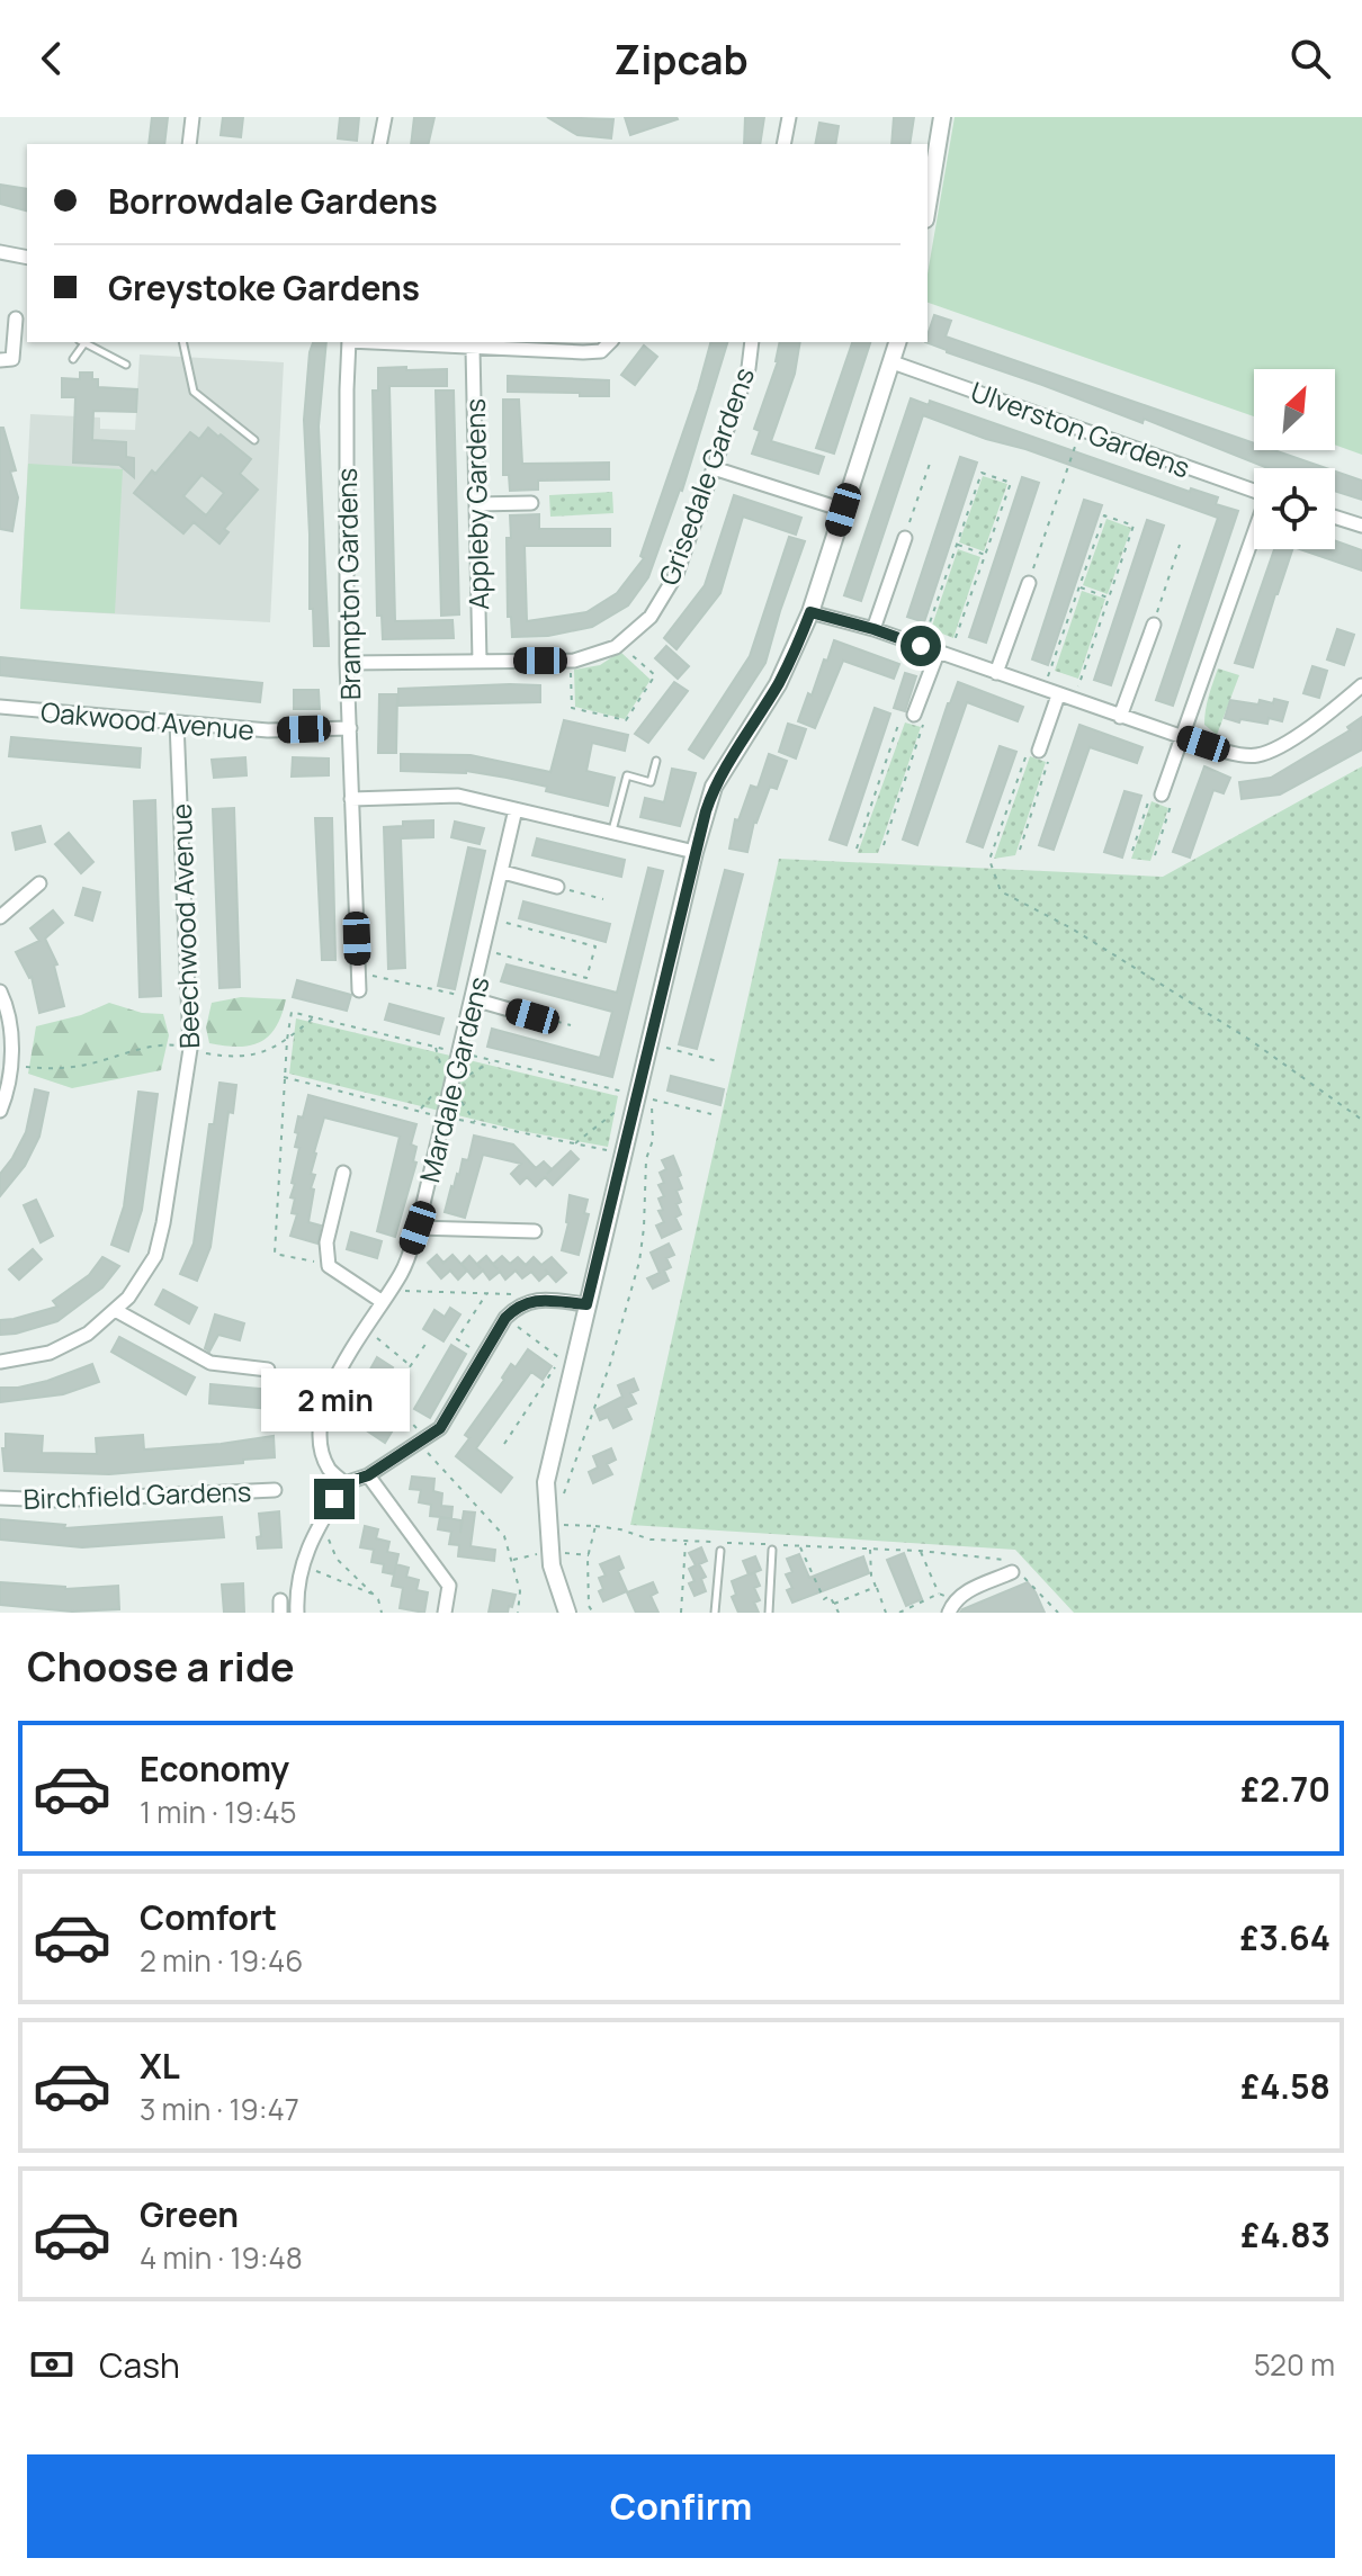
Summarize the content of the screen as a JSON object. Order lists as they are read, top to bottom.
{
  "streets": {
    "street": [
      "Ulverston Gardens",
      "Grisedale Gardens",
      "Appleby Gardens",
      "Brampton Gardens",
      "Oakwood Avenue",
      "Beechwood Avenue",
      "Mardale Gardens",
      "Birchfield Gardens"
    ]
  },
  "crossings": [
    ["Grisedale Gardens", "Appleby Gardens"],
    ["Grisedale Gardens", "Brampton Gardens"],
    ["Brampton Gardens", "Oakwood Avenue"],
    ["Oakwood Avenue", "Beechwood Avenue"]
  ],
  "north": "top right",
  "page": {
    "header": "Zipcab",
    "banner": ["Borrowdale Gardens", "Greystoke Gardens"],
    "bubble": "2 min",
    "heading": "Choose a ride",
    "list": [
      {
        "name": "Economy",
        "note": "1 min · 19:45",
        "value": "£2.70"
      },
      {
        "name": "Comfort",
        "note": "2 min · 19:46",
        "value": "£3.64"
      },
      {
        "name": "XL",
        "note": "3 min · 19:47",
        "value": "£4.58"
      },
      {
        "name": "Green",
        "note": "4 min · 19:48",
        "value": "£4.83"
      }
    ],
    "pay": ["Cash", "520 m"],
    "buttons": "Confirm"
  }
}
